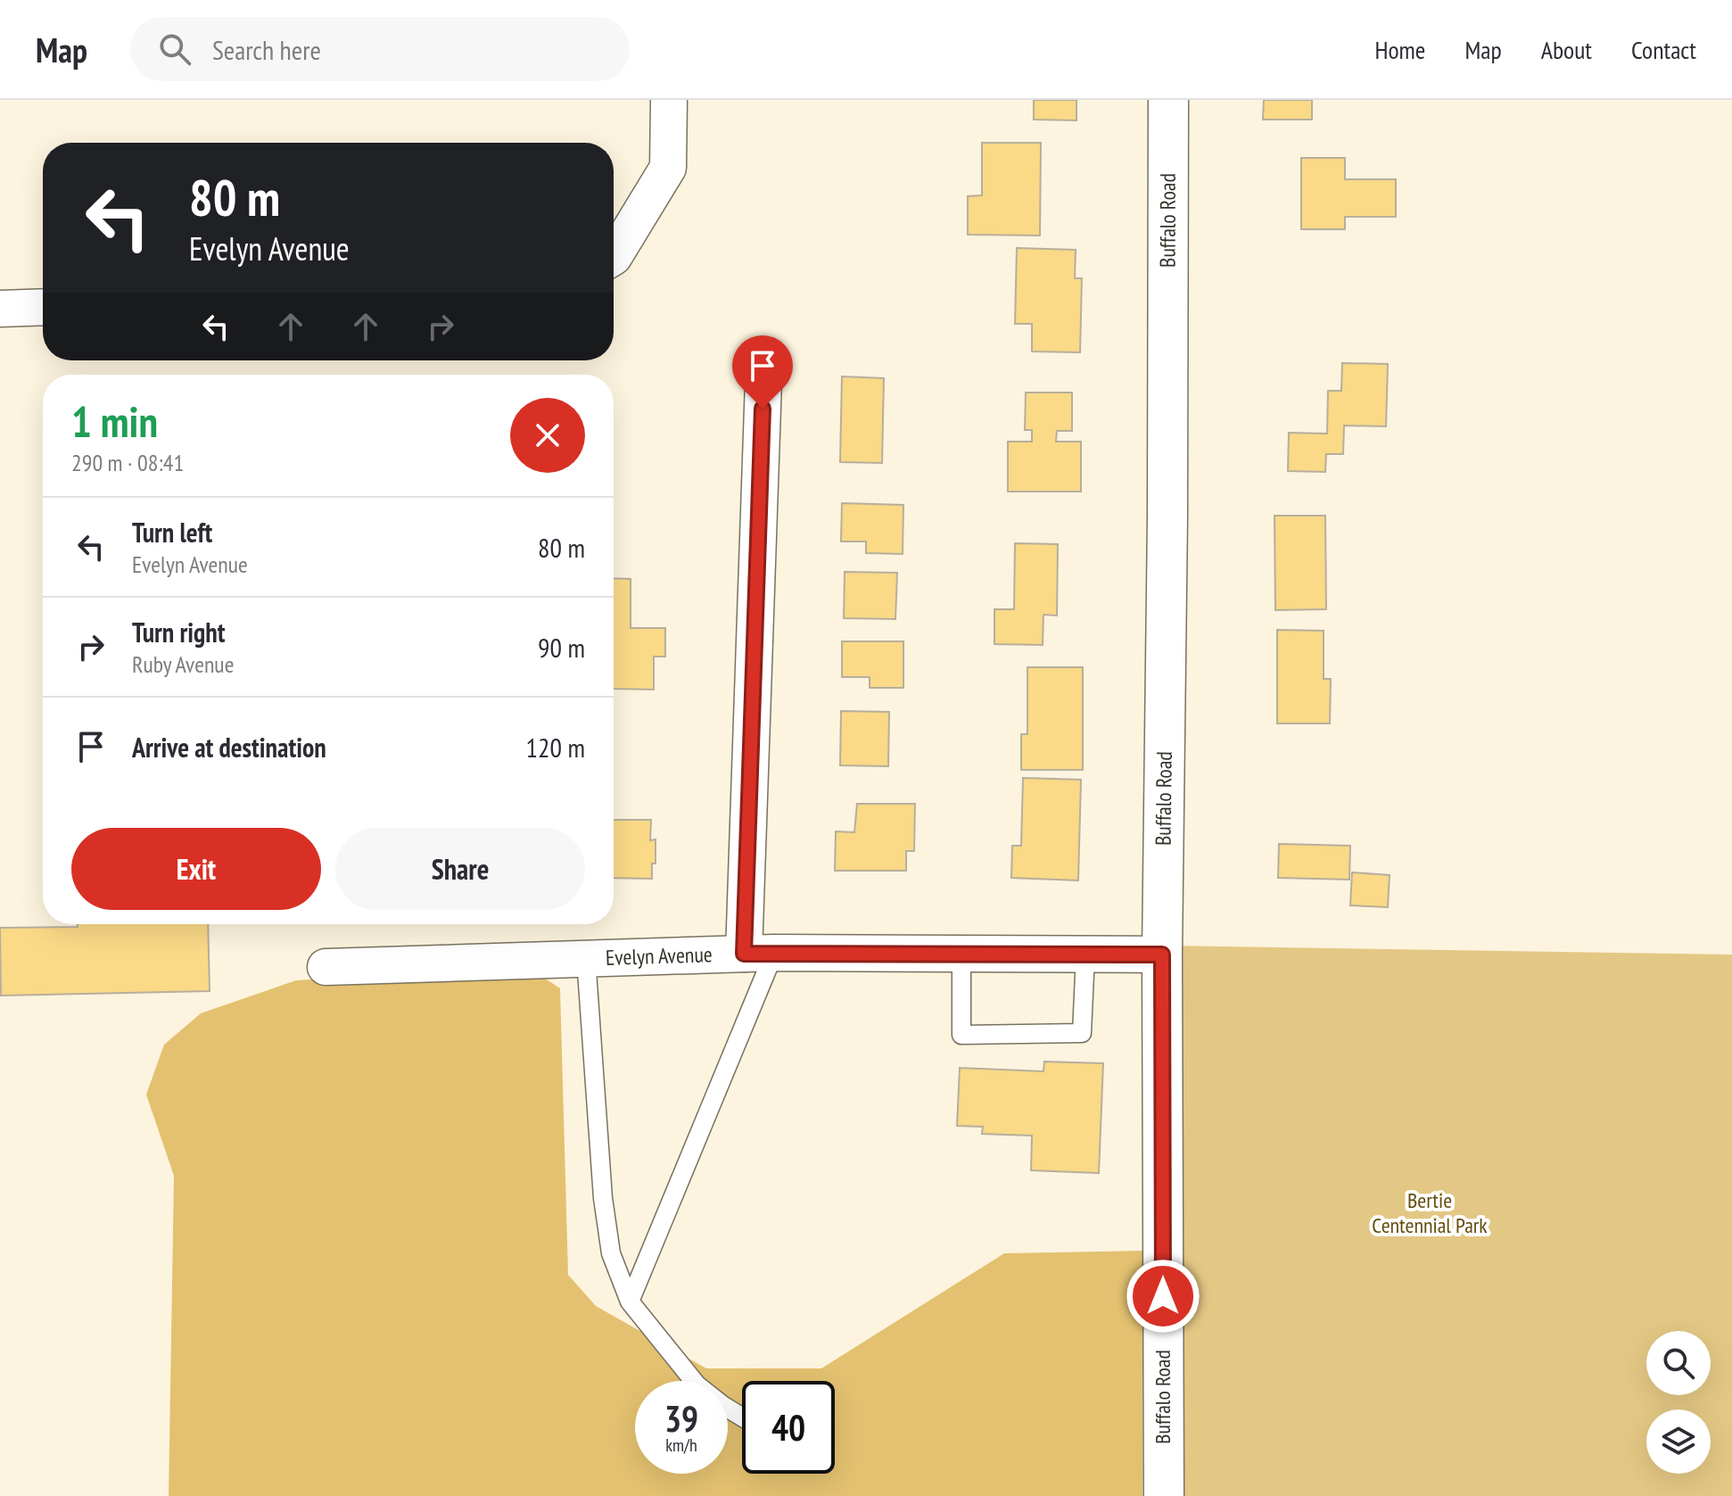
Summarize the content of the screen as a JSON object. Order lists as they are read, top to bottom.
{
  "streets": {
    "street": ["Buffalo Road", "Evelyn Avenue"]
  },
  "crossings": [
    ["Buffalo Road", "Evelyn Avenue"]
  ],
  "parks": ["Bertie Centennial Park"],
  "page": {
    "header": "Map",
    "search": "Search here",
    "nav": [
      "Home",
      "Map",
      "About",
      "Contact"
    ],
    "turn": ["80 m", "Evelyn Avenue"],
    "heading": ["1 min", "290 m · 08:41"],
    "list": [
      {
        "name": "Turn left",
        "note": "Evelyn Avenue",
        "value": "80 m"
      },
      {
        "name": "Turn right",
        "note": "Ruby Avenue",
        "value": "90 m"
      },
      {
        "name": "Arrive at destination",
        "value": "120 m"
      }
    ],
    "buttons": ["Exit", "Share"],
    "speed": "39 km/h",
    "limit": "40"
  }
}
